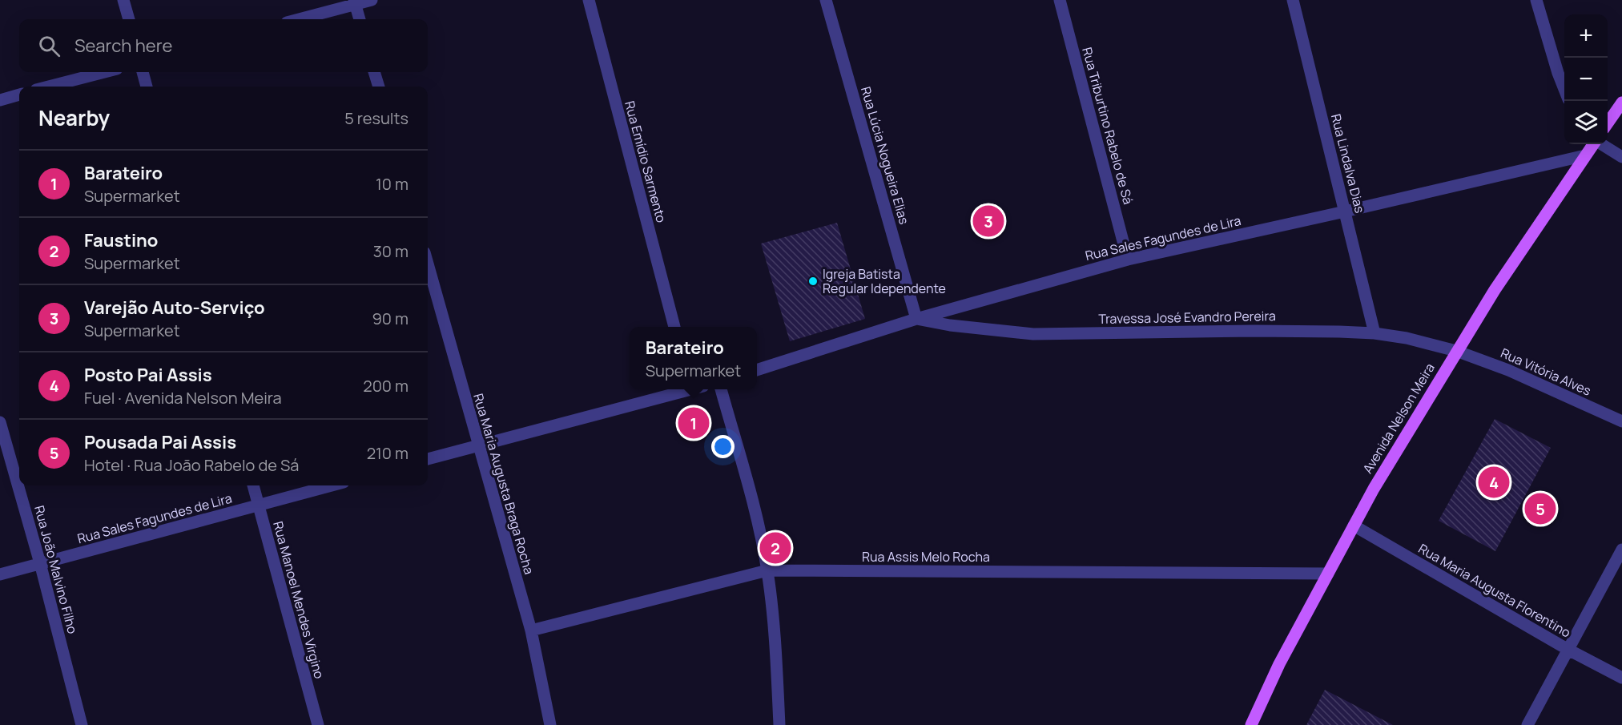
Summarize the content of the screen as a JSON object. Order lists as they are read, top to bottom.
{
  "streets": {
    "main road": ["Avenida Nelson Meira"],
    "street": [
      "Rua Triburtino Rabelo de Sá",
      "Rua Lúcia Nogueira Elias",
      "Rua Emídio Sarmento",
      "Rua Lindalva Dias",
      "Rua Sales Fagundes de Lira",
      "Travessa José Evandro Pereira",
      "Rua Vitória Alves",
      "Rua Maria Augusta Braga Rocha",
      "Rua Assis Melo Rocha",
      "Rua João Malvino Filho",
      "Rua Maria Augusta Florentino",
      "Rua Manoel Mendes Virgino"
    ]
  },
  "crossings": [
    ["Rua Triburtino Rabelo de Sá", "Rua Sales Fagundes de Lira"],
    ["Rua Lúcia Nogueira Elias", "Rua Sales Fagundes de Lira"],
    ["Rua Lúcia Nogueira Elias", "Travessa José Evandro Pereira"],
    ["Rua Lindalva Dias", "Rua Sales Fagundes de Lira"],
    ["Rua Lindalva Dias", "Travessa José Evandro Pereira"],
    ["Rua Sales Fagundes de Lira", "Travessa José Evandro Pereira"],
    ["Rua Sales Fagundes de Lira", "Avenida Nelson Meira"],
    ["Rua Sales Fagundes de Lira", "Rua João Malvino Filho"],
    ["Rua Sales Fagundes de Lira", "Rua Manoel Mendes Virgino"],
    ["Travessa José Evandro Pereira", "Rua Vitória Alves"],
    ["Travessa José Evandro Pereira", "Avenida Nelson Meira"],
    ["Rua Vitória Alves", "Avenida Nelson Meira"],
    ["Avenida Nelson Meira", "Rua Assis Melo Rocha"],
    ["Avenida Nelson Meira", "Rua Maria Augusta Florentino"],
    ["Rua Maria Augusta Braga Rocha", "Rua Assis Melo Rocha"]
  ],
  "places": ["Igreja Batista Regular Idependente"],
  "page": {
    "map_buttons": ["+", "−"],
    "search": "Search here",
    "heading": ["Nearby", "5 results"],
    "list": [
      {
        "mark": "1",
        "name": "Barateiro",
        "note": "Supermarket",
        "value": "10 m"
      },
      {
        "mark": "2",
        "name": "Faustino",
        "note": "Supermarket",
        "value": "30 m"
      },
      {
        "mark": "3",
        "name": "Varejão Auto-Serviço",
        "note": "Supermarket",
        "value": "90 m"
      },
      {
        "mark": "4",
        "name": "Posto Pai Assis",
        "note": "Fuel · Avenida Nelson Meira",
        "value": "200 m"
      },
      {
        "mark": "5",
        "name": "Pousada Pai Assis",
        "note": "Hotel · Rua João Rabelo de Sá",
        "value": "210 m"
      }
    ],
    "pins": [
      "3",
      "1",
      "4",
      "5",
      "2"
    ],
    "popup": ["Barateiro", "Supermarket"]
  }
}
